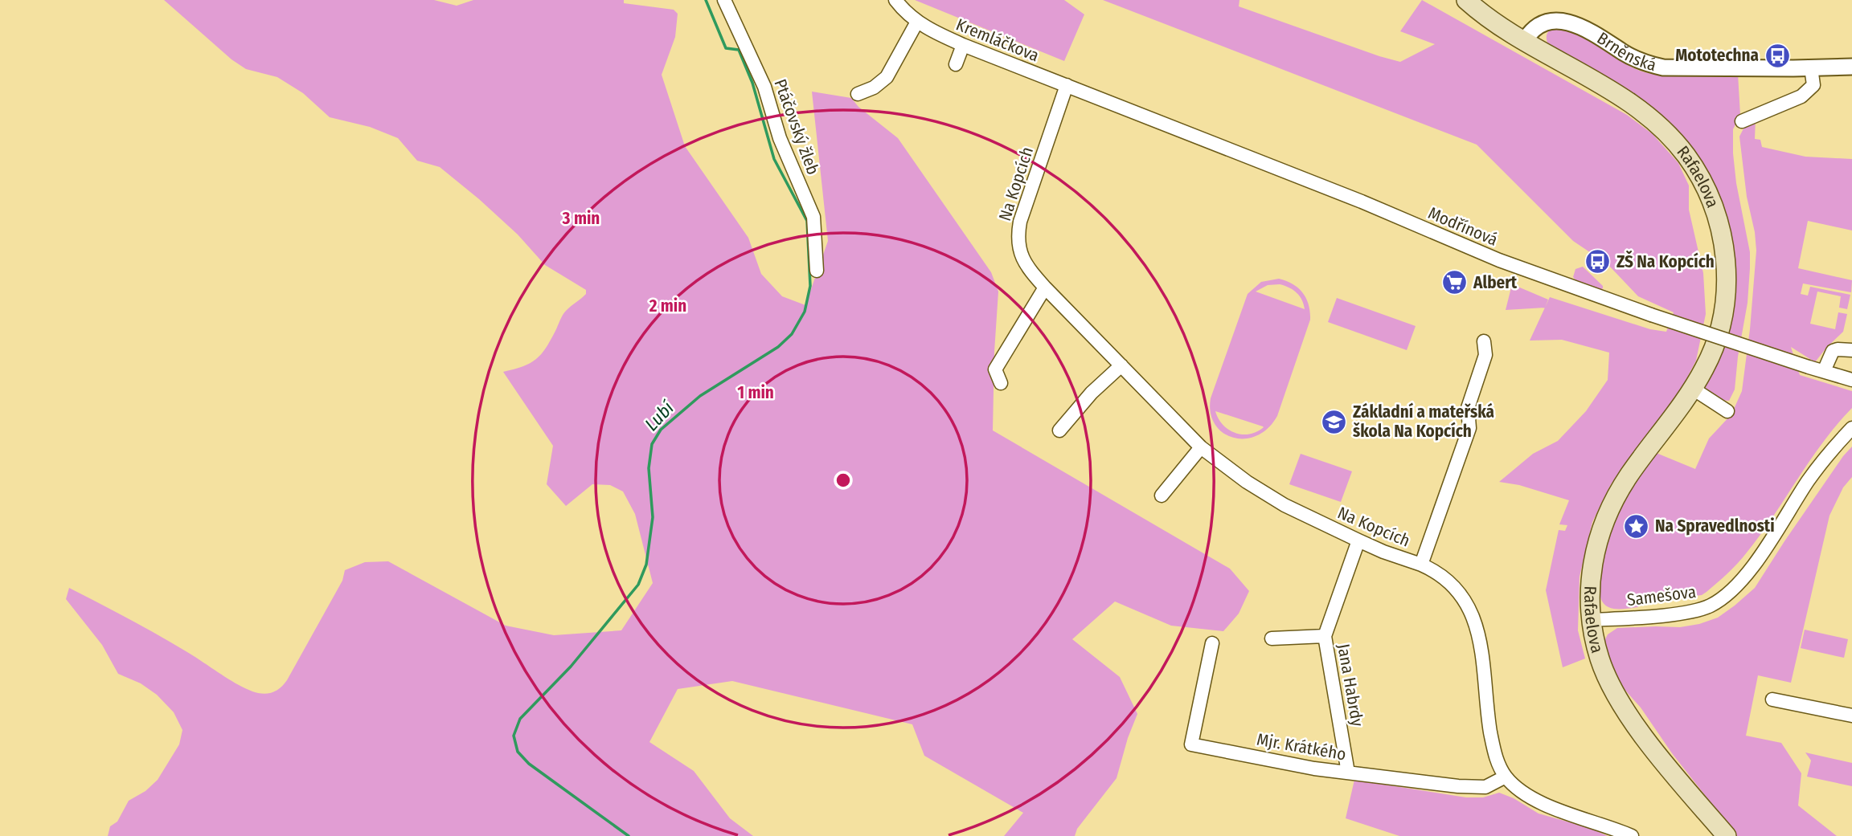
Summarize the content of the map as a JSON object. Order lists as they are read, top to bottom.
{
  "streets": {
    "main road": ["Rafaelova"],
    "street": [
      "Kremláčkova",
      "Brněnská",
      "Ptáčovský žleb",
      "Na Kopcích",
      "Modřínová",
      "Samešova",
      "Jana Habrdy",
      "Mjr. Krátkého"
    ]
  },
  "crossings": [
    ["Kremláčkova", "Na Kopcích"],
    ["Kremláčkova", "Modřínová"],
    ["Brněnská", "Rafaelova"],
    ["Rafaelova", "Samešova"],
    ["Na Kopcích", "Modřínová"],
    ["Na Kopcích", "Jana Habrdy"],
    ["Jana Habrdy", "Mjr. Krátkého"]
  ],
  "water": ["Lubí"],
  "places": {
    "bus stop": ["Mototechna", "ZŠ Na Kopcích"],
    "supermarket": ["Albert"],
    "school or university": ["Základní a mateřská škola Na Kopcích"],
    "place": ["Na Spravedlnosti"]
  },
  "rings": ["3 min", "2 min", "1 min"]
}
